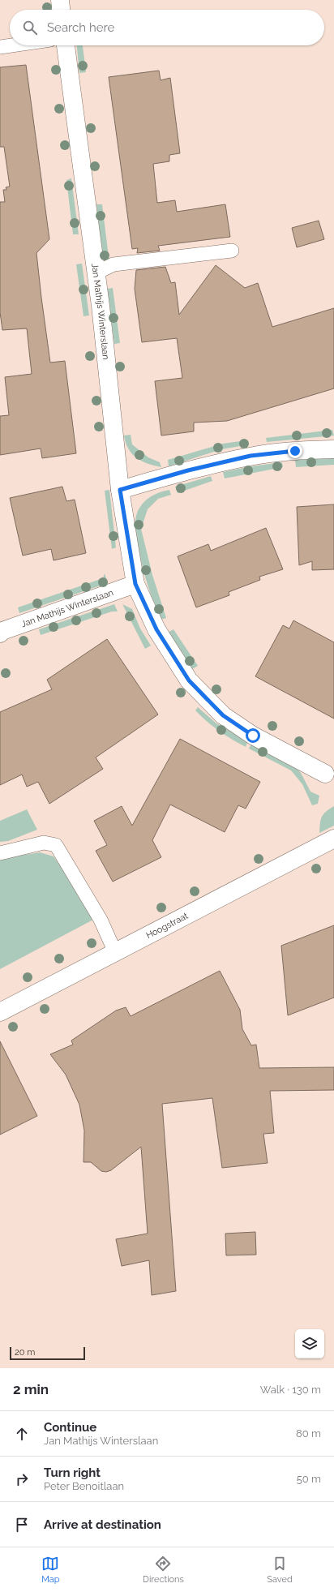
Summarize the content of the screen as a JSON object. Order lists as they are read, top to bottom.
{
  "streets": {
    "street": ["Jan Mathijs Winterslaan", "Hoogstraat"]
  },
  "scale_bar": "20 m",
  "page": {
    "search": "Search here",
    "scale": "20 m",
    "heading": ["2 min", "Walk · 130 m"],
    "list": [
      ["Continue", "Jan Mathijs Winterslaan", "80 m"],
      ["Turn right", "Peter Benoitlaan", "50 m"],
      "Arrive at destination"
    ],
    "nav": ["Map", "Directions", "Saved"]
  }
}
